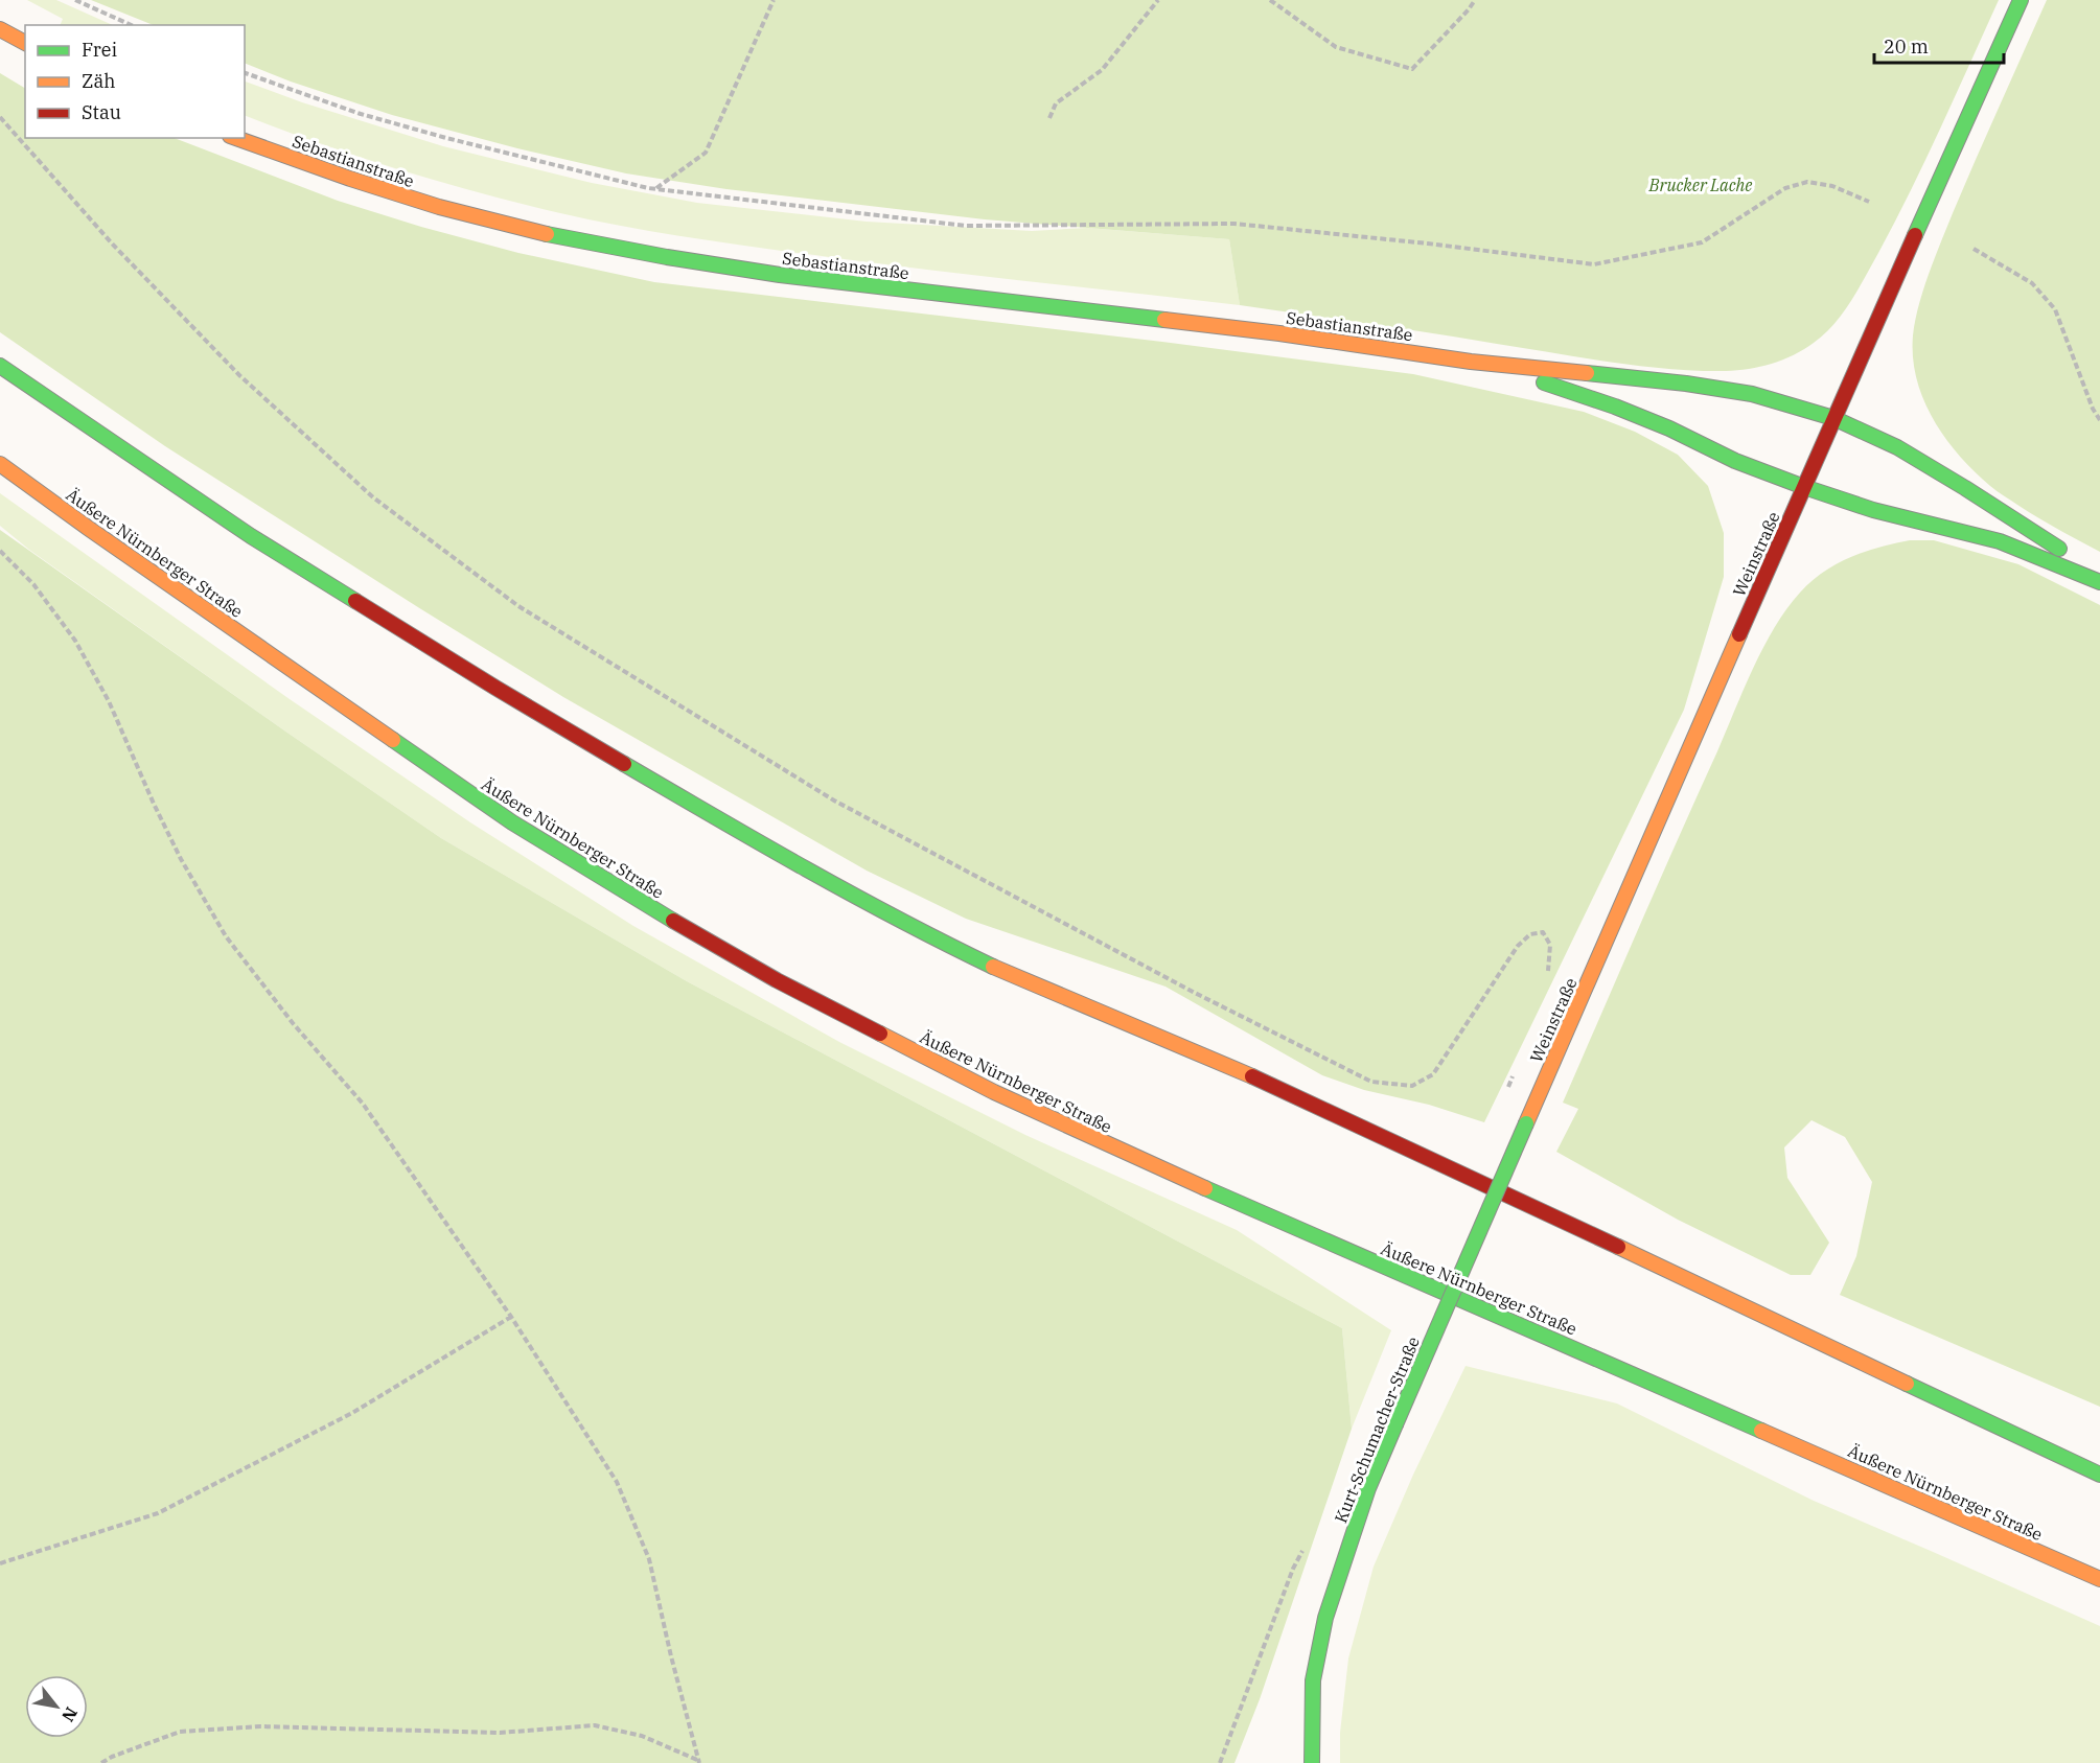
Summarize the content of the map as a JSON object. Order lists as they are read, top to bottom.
{
  "streets": {
    "main road": [
      "Sebastianstraße",
      "Äußere Nürnberger Straße",
      "Weinstraße",
      "Kurt-Schumacher-Straße"
    ]
  },
  "crossings": [
    ["Sebastianstraße", "Weinstraße"],
    ["Weinstraße", "Kurt-Schumacher-Straße"]
  ],
  "parks": ["Brucker Lache"],
  "legend": ["Frei", "Zäh", "Stau"],
  "scale_bar": "20 m",
  "north": "bottom right"
}
